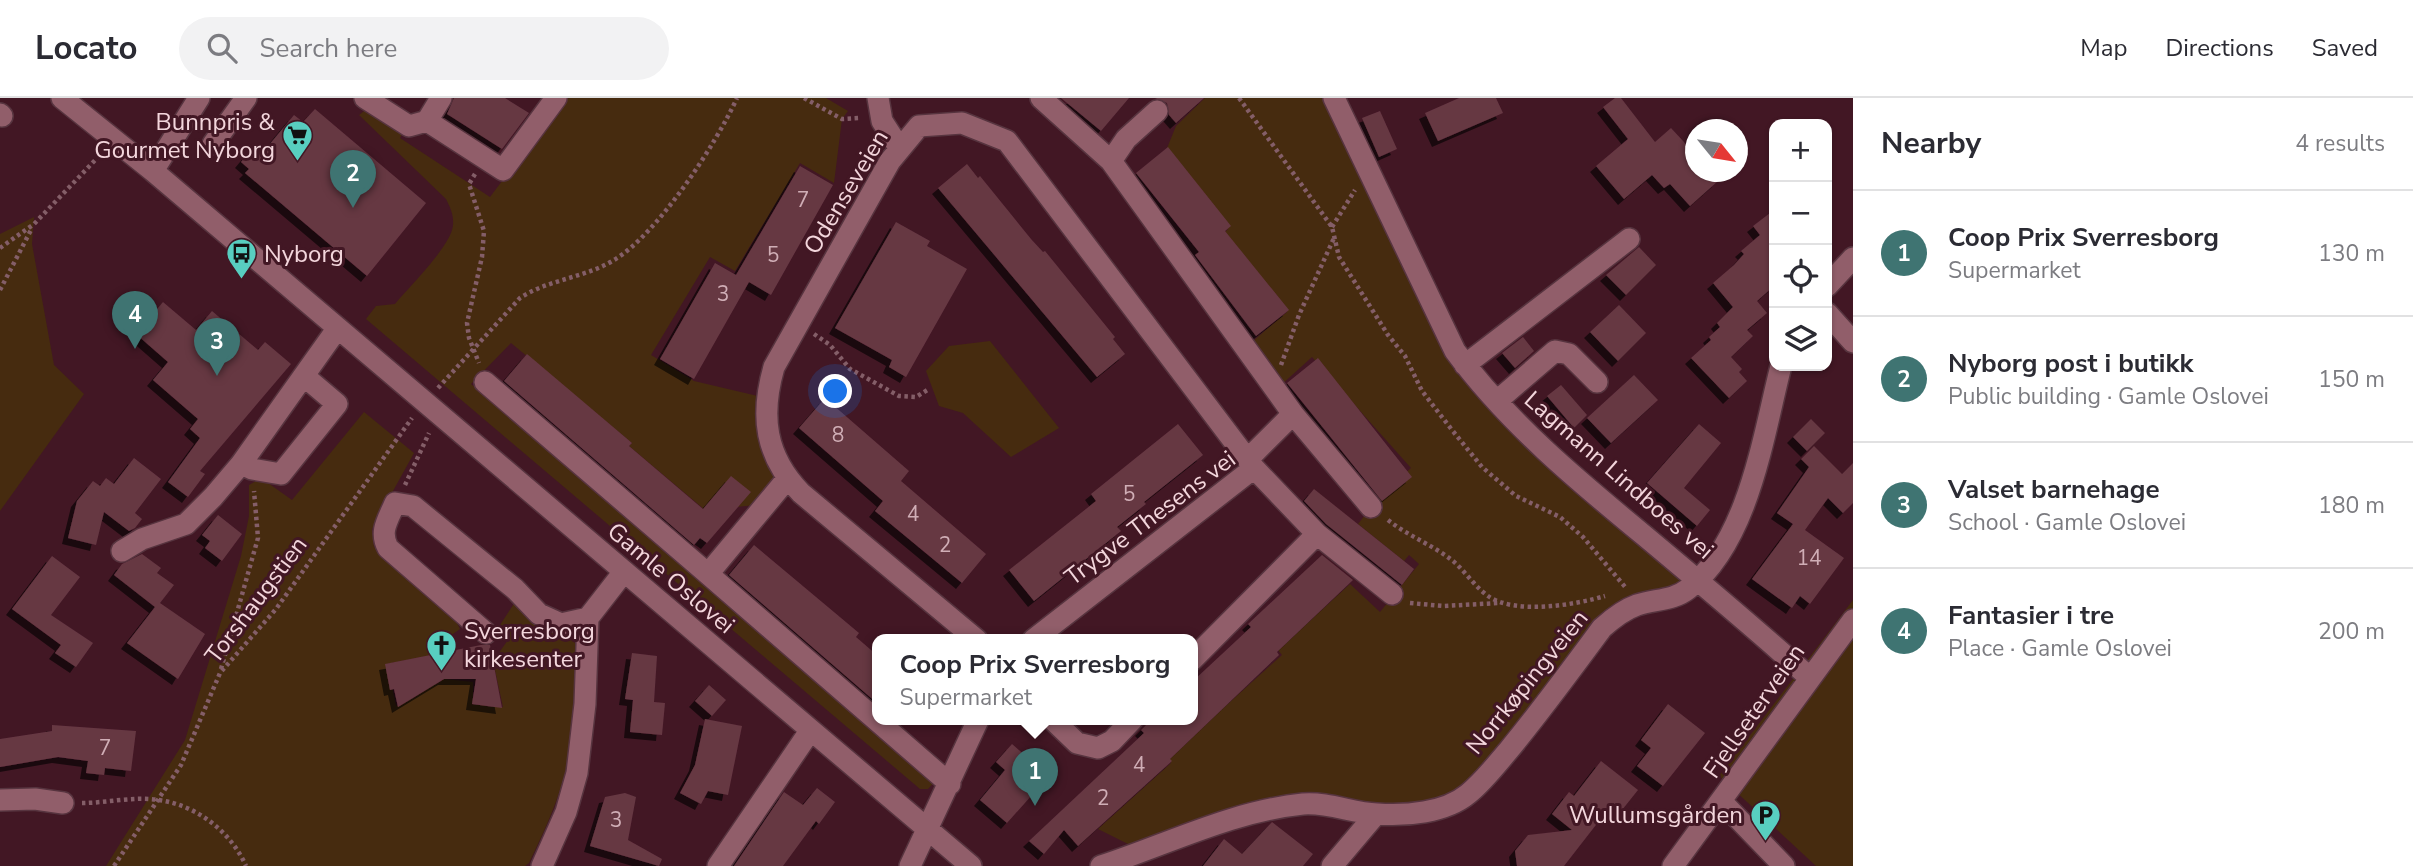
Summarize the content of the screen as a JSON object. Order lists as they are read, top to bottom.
{
  "streets": {
    "street": [
      "Odenseveien",
      "Lagmann Lindboes vei",
      "Trygve Thesens vei",
      "Gamle Oslovei",
      "Norrkøpingveien",
      "Fjellseterveien"
    ],
    "path": ["Torshaugstien"]
  },
  "crossings": [
    ["Odenseveien", "Trygve Thesens vei"],
    ["Lagmann Lindboes vei", "Norrkøpingveien"],
    ["Lagmann Lindboes vei", "Fjellseterveien"],
    ["Gamle Oslovei", "Torshaugstien"]
  ],
  "places": {
    "supermarket": ["Bunnpris & Gourmet Nyborg"],
    "bus stop": ["Nyborg"],
    "church": ["Sverresborg kirkesenter"],
    "parking": ["Wullumsgården"]
  },
  "house_numbers": [
    "7",
    "5",
    "3",
    "8",
    "5",
    "4",
    "2",
    "14",
    "7",
    "4",
    "2",
    "3"
  ],
  "north": "bottom right",
  "page": {
    "header": "Locato",
    "search": "Search here",
    "nav": ["Map", "Directions", "Saved"],
    "heading": ["Nearby", "4 results"],
    "map_buttons": ["+", "−"],
    "pins": [
      "2",
      "4",
      "3",
      "1"
    ],
    "list": [
      {
        "mark": "1",
        "name": "Coop Prix Sverresborg",
        "note": "Supermarket",
        "value": "130 m"
      },
      {
        "mark": "2",
        "name": "Nyborg post i butikk",
        "note": "Public building · Gamle Oslovei",
        "value": "150 m"
      },
      {
        "mark": "3",
        "name": "Valset barnehage",
        "note": "School · Gamle Oslovei",
        "value": "180 m"
      },
      {
        "mark": "4",
        "name": "Fantasier i tre",
        "note": "Place · Gamle Oslovei",
        "value": "200 m"
      }
    ],
    "popup": ["Coop Prix Sverresborg", "Supermarket"]
  }
}
